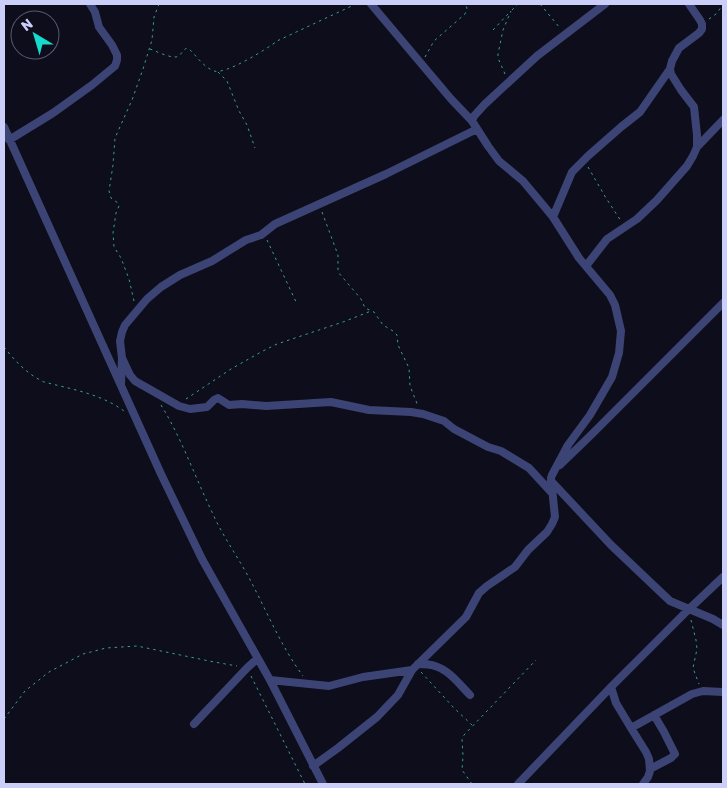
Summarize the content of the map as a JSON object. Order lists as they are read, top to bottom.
{
  "north": "top left"
}
